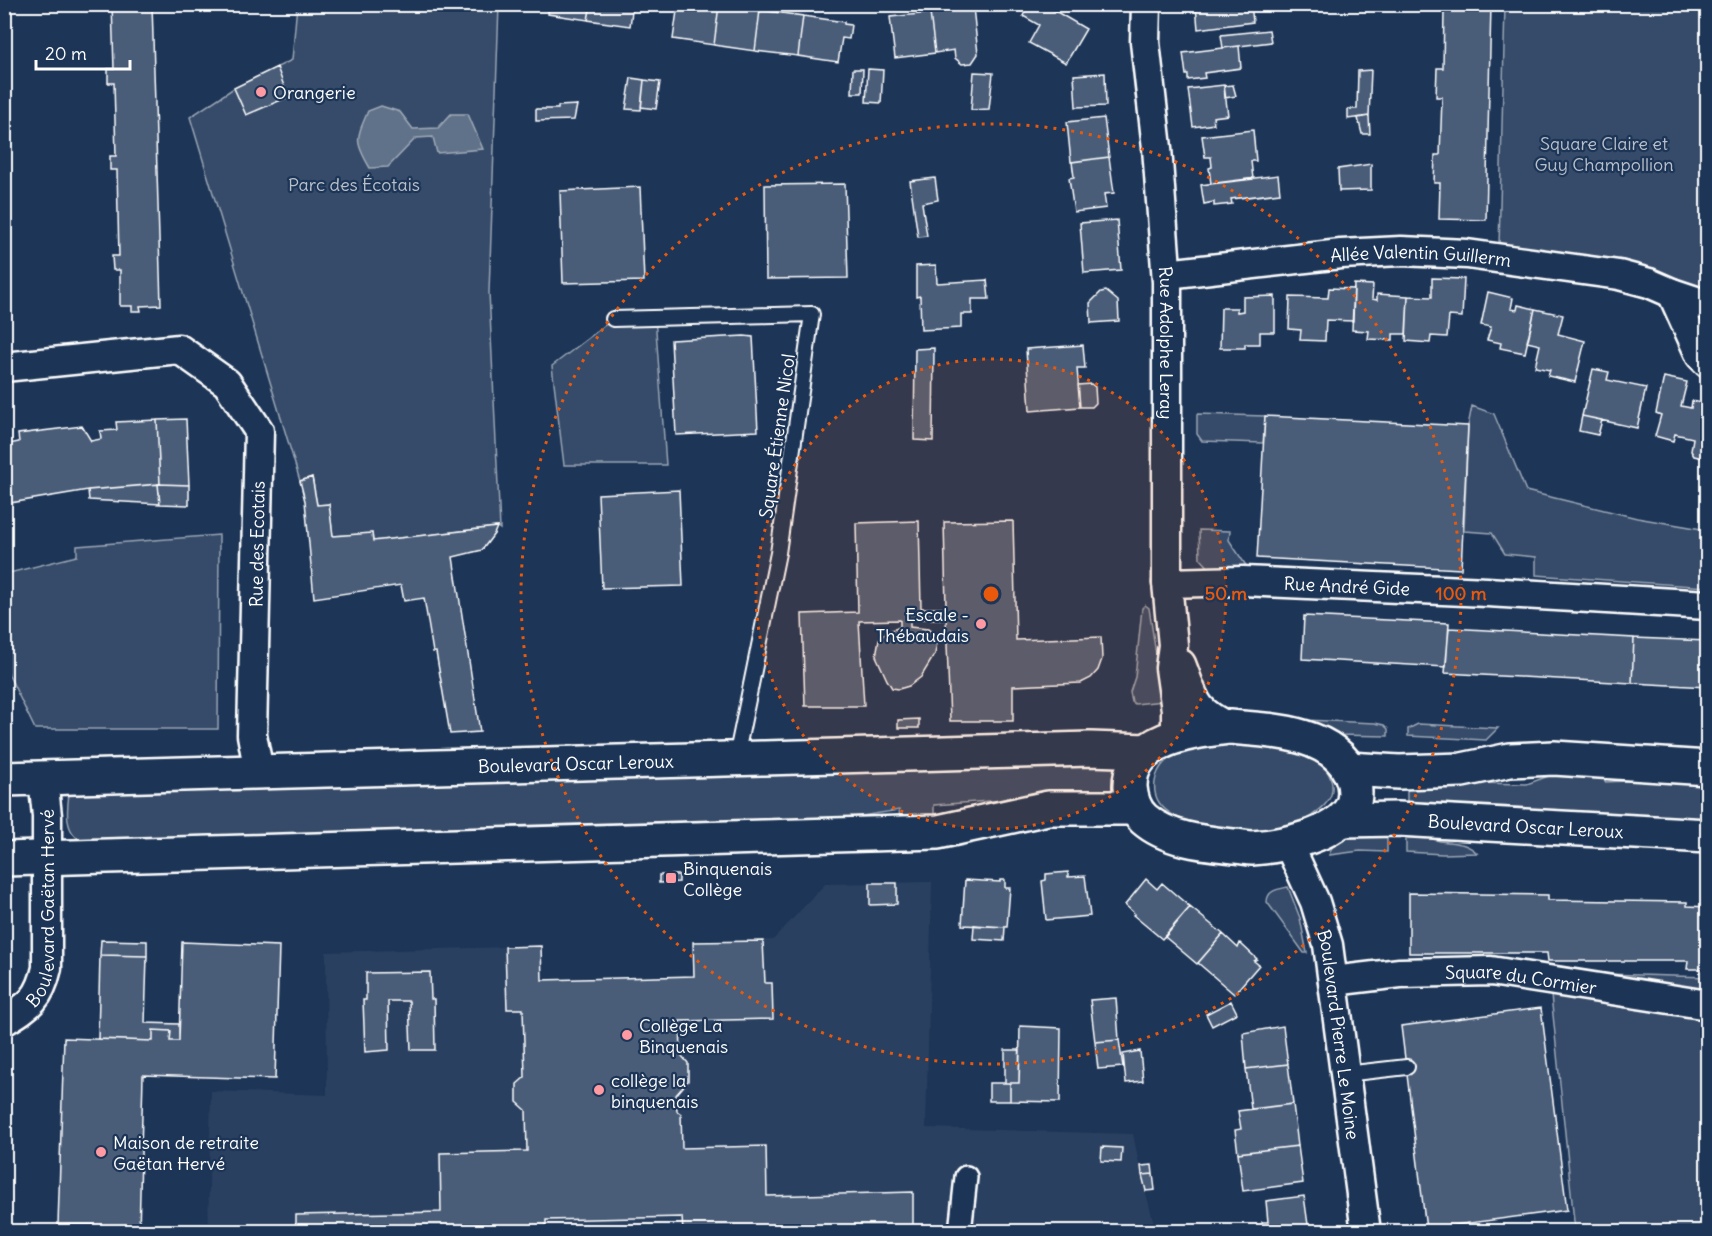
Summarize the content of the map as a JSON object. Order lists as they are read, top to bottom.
{
  "streets": {
    "main road": ["Boulevard Oscar Leroux"],
    "street": [
      "Allée Valentin Guillerm",
      "Rue Adolphe Leray",
      "Rue des Ecotais",
      "Rue André Gide",
      "Boulevard Gaëtan Hervé",
      "Square du Cormier",
      "Boulevard Pierre Le Moine"
    ],
    "lane": ["Square Étienne Nicol"]
  },
  "crossings": [
    ["Allée Valentin Guillerm", "Rue Adolphe Leray"],
    ["Rue Adolphe Leray", "Rue André Gide"],
    ["Square Étienne Nicol", "Boulevard Oscar Leroux"],
    ["Rue des Ecotais", "Boulevard Oscar Leroux"],
    ["Boulevard Oscar Leroux", "Boulevard Gaëtan Hervé"],
    ["Square du Cormier", "Boulevard Pierre Le Moine"]
  ],
  "parks": ["Square Claire et Guy Champollion", "Parc des Écotais"],
  "places": {
    "other": [
      "Orangerie",
      "Escale - Thébaudais",
      "Collège La Binquenais",
      "collège la binquenais",
      "Maison de retraite Gaëtan Hervé"
    ],
    "transit": ["Binquenais Collège"]
  },
  "scale_bar": "20 m",
  "rings": ["50 m", "100 m"]
}
